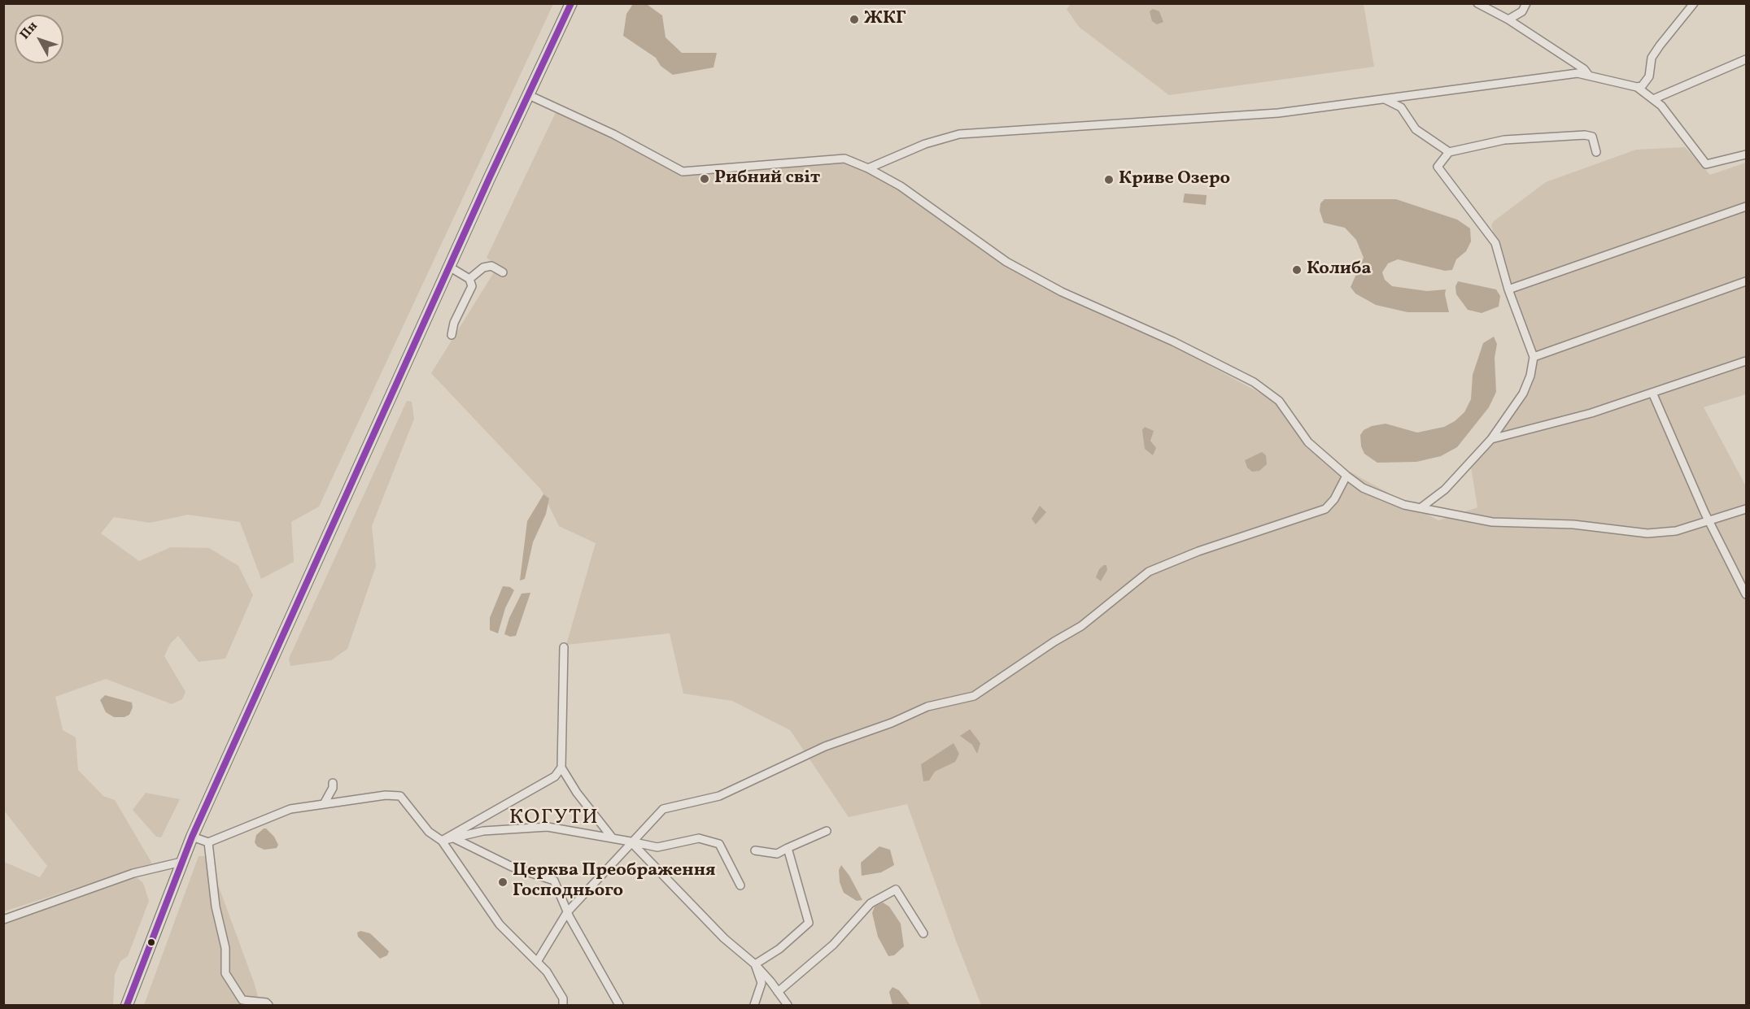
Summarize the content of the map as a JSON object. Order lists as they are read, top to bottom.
{
  "districts": ["КОГУТИ"],
  "places": [
    "ЖКГ",
    "Рибний світ",
    "Криве Озеро",
    "Колиба",
    "Церква Преображення Господнього"
  ],
  "north": "top left"
}
